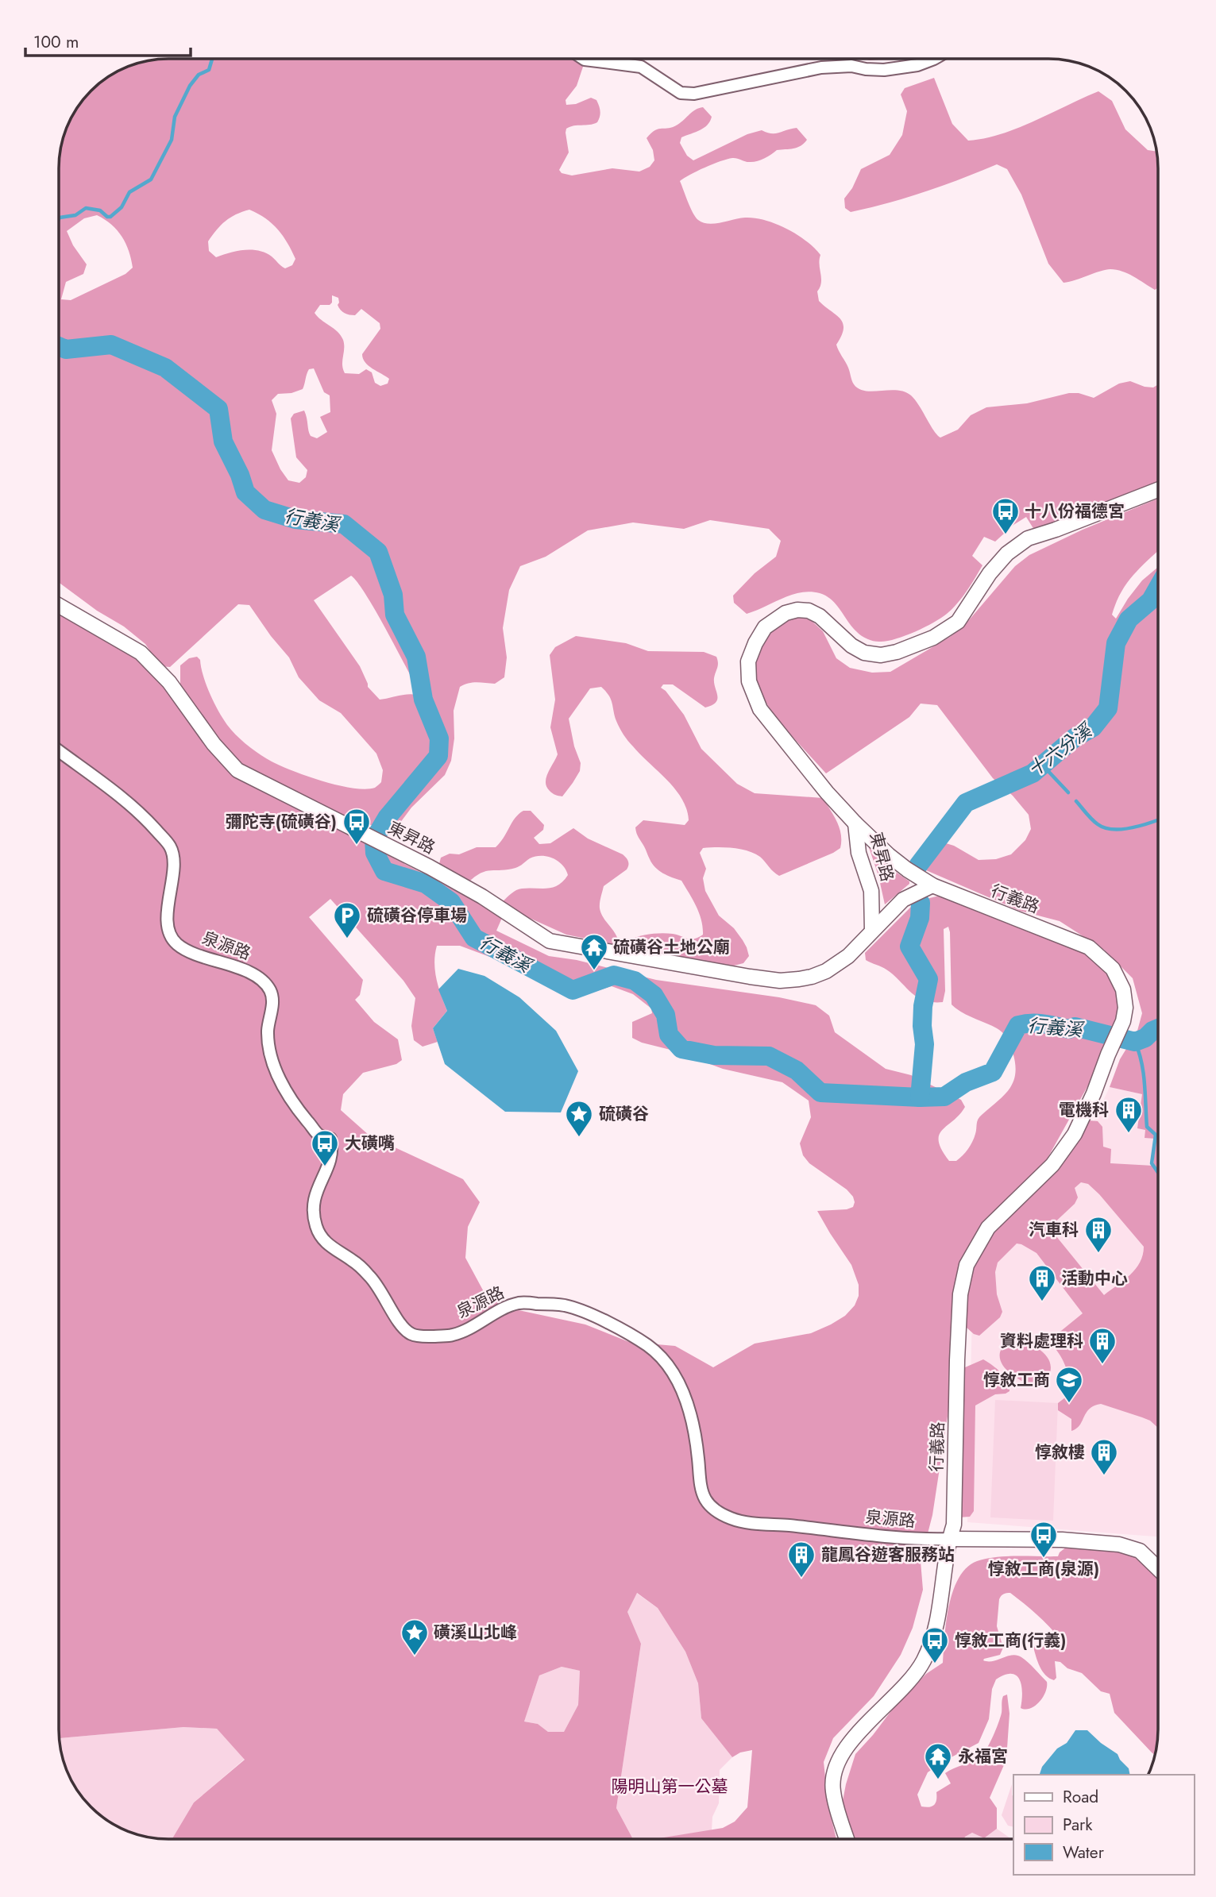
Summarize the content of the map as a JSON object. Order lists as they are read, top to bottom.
{
  "streets": {
    "street": ["東昇路", "行義路", "泉源路"]
  },
  "crossings": [
    ["東昇路", "行義路"],
    ["行義路", "泉源路"]
  ],
  "water": ["行義溪", "十六分溪"],
  "parks": ["陽明山第一公墓"],
  "places": {
    "bus stop": [
      "十八份福德宮",
      "彌陀寺(硫磺谷)",
      "大磺嘴",
      "惇敘工商(泉源)",
      "惇敘工商(行義)"
    ],
    "parking": ["硫磺谷停車場"],
    "temple": ["硫磺谷土地公廟", "永福宮"],
    "building": [
      "電機科",
      "汽車科",
      "活動中心",
      "資料處理科",
      "惇敘樓",
      "龍鳳谷遊客服務站"
    ],
    "place": ["硫磺谷", "磺溪山北峰"],
    "school or university": ["惇敘工商"]
  },
  "legend": ["Road", "Park", "Water"],
  "scale_bar": "100 m"
}
